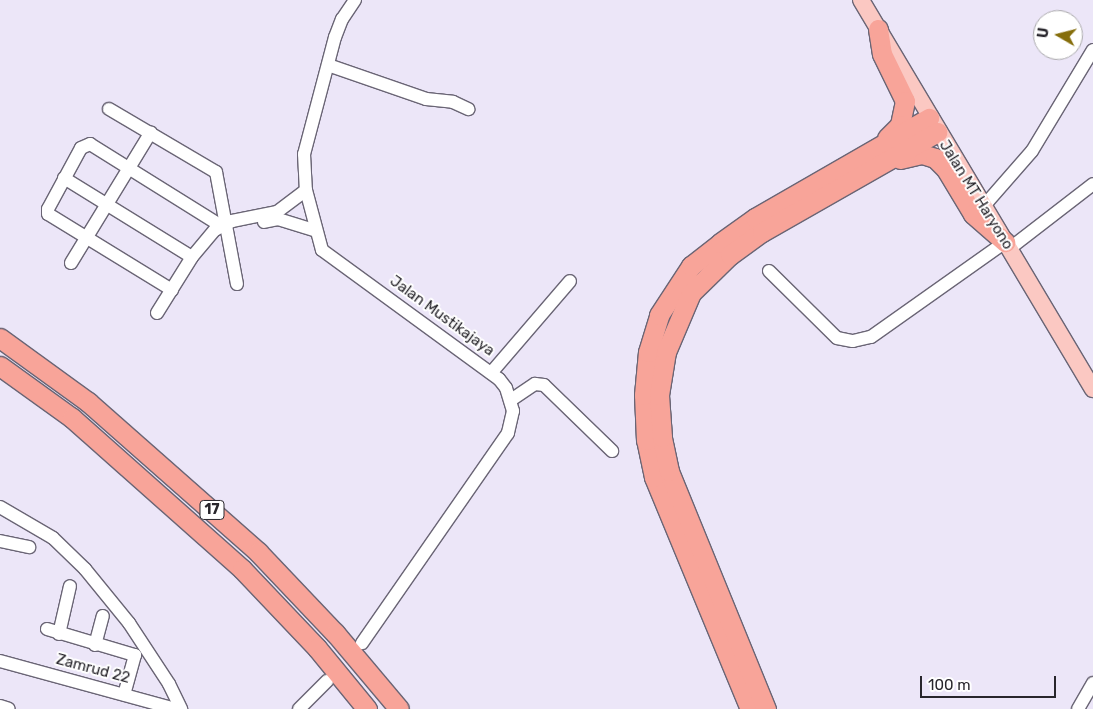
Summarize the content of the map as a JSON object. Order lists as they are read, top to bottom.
{
  "streets": {
    "highway": ["17"],
    "main road": ["Jalan MT Haryono"],
    "street": ["Jalan Mustikajaya", "Zamrud 22"]
  },
  "scale_bar": "100 m",
  "north": "left"
}
